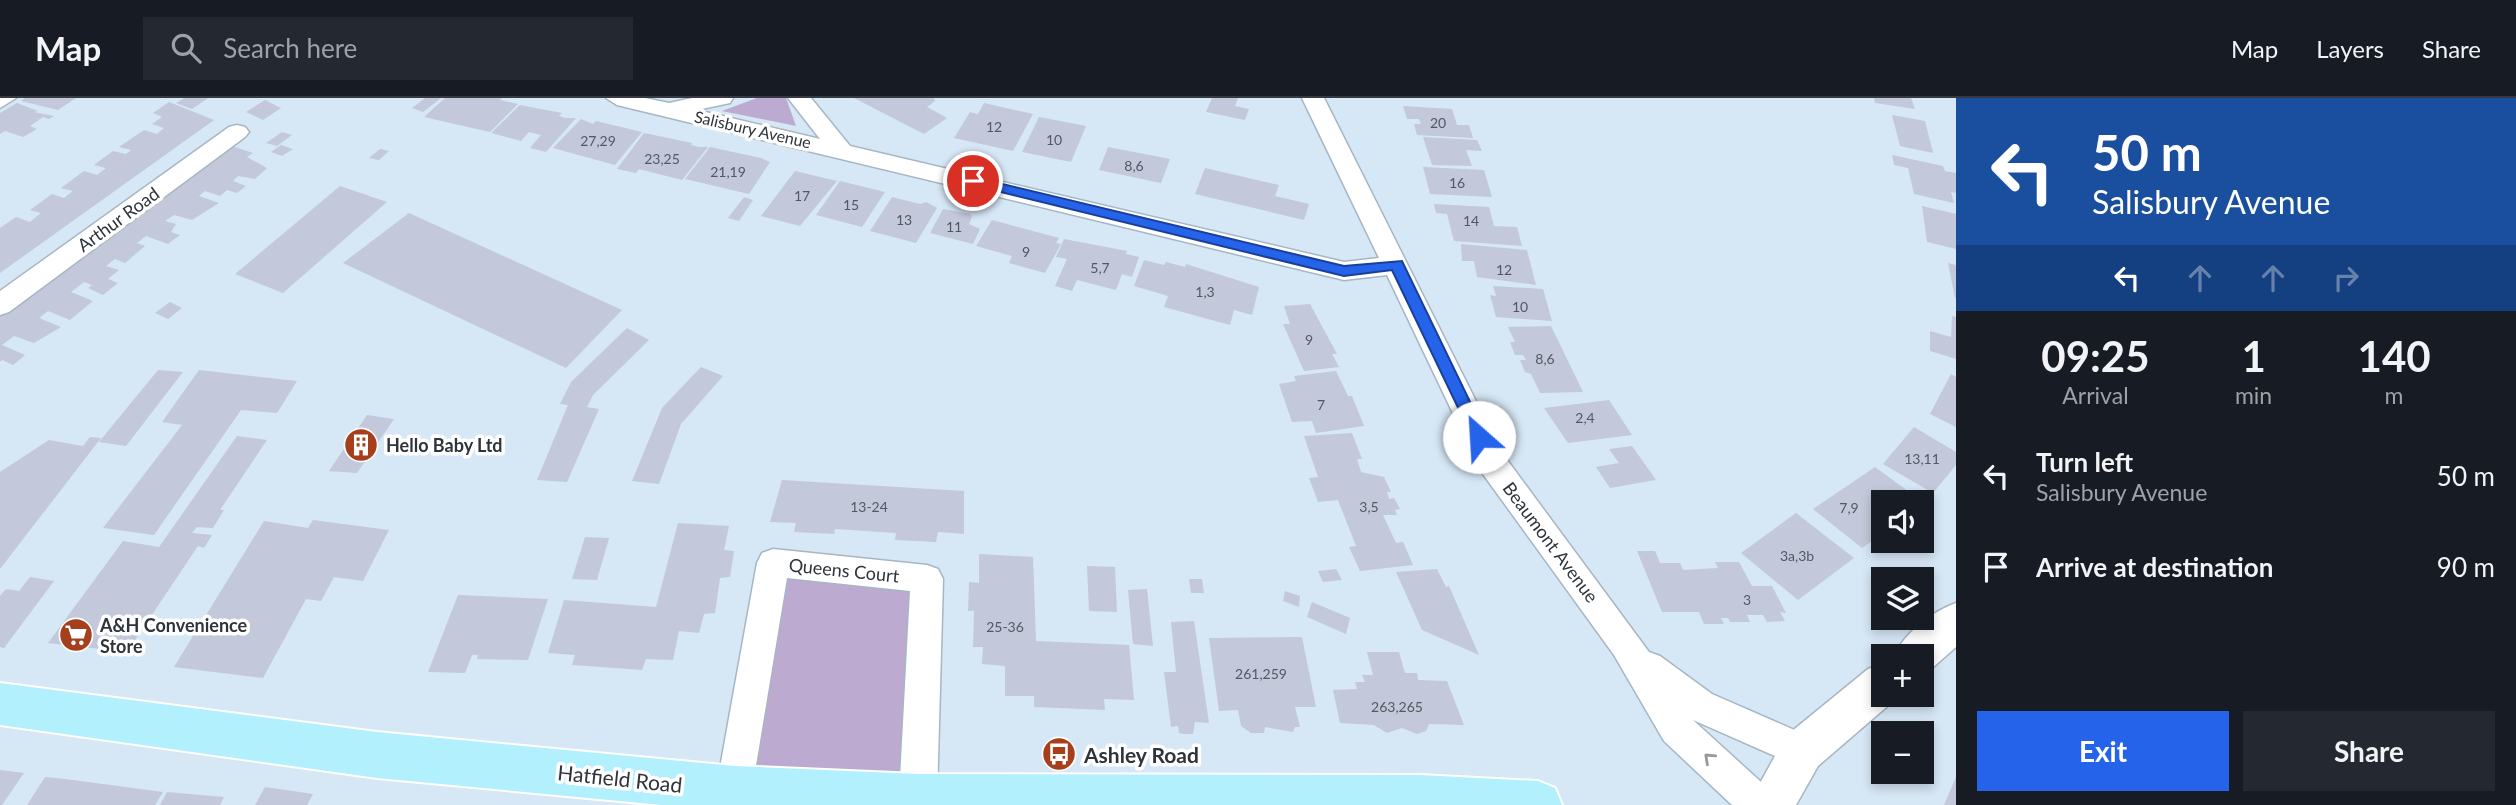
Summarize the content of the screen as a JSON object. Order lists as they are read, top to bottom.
{
  "streets": {
    "main road": ["Hatfield Road"],
    "street": [
      "Salisbury Avenue",
      "Arthur Road",
      "Beaumont Avenue",
      "Queens Court"
    ]
  },
  "crossings": [
    ["Salisbury Avenue", "Beaumont Avenue"],
    ["Queens Court", "Hatfield Road"]
  ],
  "places": {
    "building": ["Hello Baby Ltd"],
    "supermarket": ["A&H Convenience Store"],
    "bus stop": ["Ashley Road"]
  },
  "house_numbers": [
    "20",
    "12",
    "10",
    "27,29",
    "23,25",
    "8,6",
    "21,19",
    "16",
    "17",
    "15",
    "13",
    "14",
    "11",
    "9",
    "5,7",
    "12",
    "1,3",
    "10",
    "9",
    "8,6",
    "7",
    "2,4",
    "13,11",
    "13-24",
    "3,5",
    "7,9",
    "3a,3b",
    "3",
    "25-36",
    "261,259",
    "263,265"
  ],
  "page": {
    "header": "Map",
    "search": "Search here",
    "nav": ["Map", "Layers", "Share"],
    "turn": ["50 m", "Salisbury Avenue"],
    "eta": [
      "09:25",
      "Arrival",
      "1",
      "min",
      "140",
      "m"
    ],
    "list": [
      {
        "name": "Turn left",
        "note": "Salisbury Avenue",
        "value": "50 m"
      },
      {
        "name": "Arrive at destination",
        "value": "90 m"
      }
    ],
    "map_buttons": ["+", "−"],
    "buttons": ["Exit", "Share"]
  }
}
